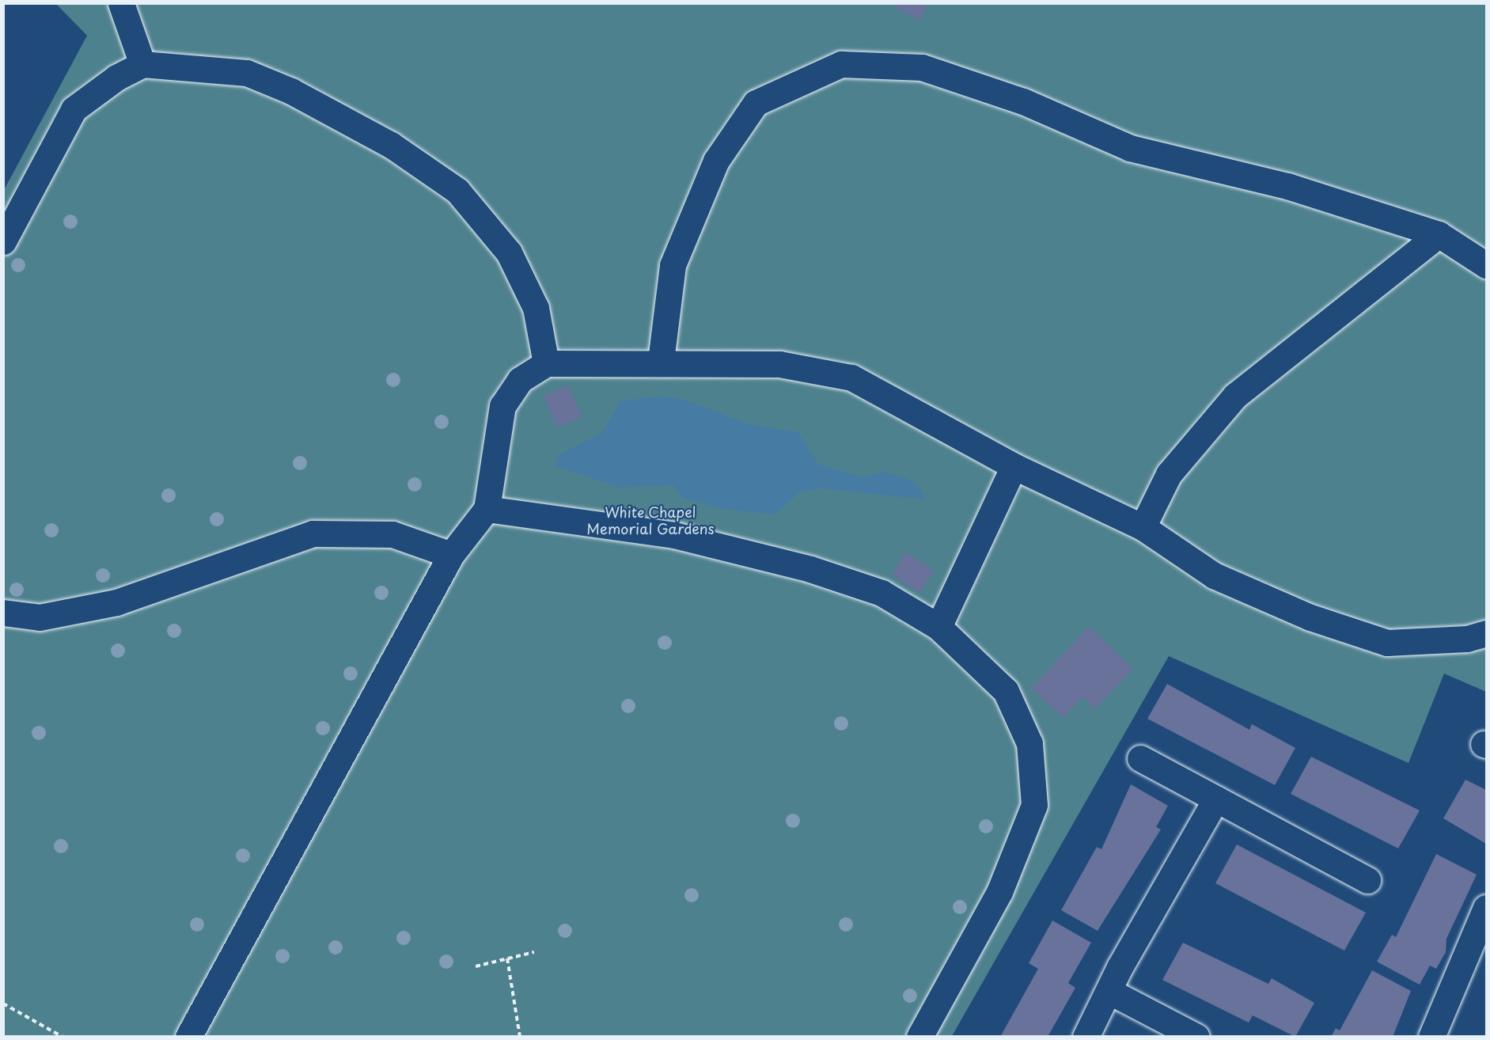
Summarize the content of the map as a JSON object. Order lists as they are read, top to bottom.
{
  "parks": ["White Chapel Memorial Gardens"]
}
